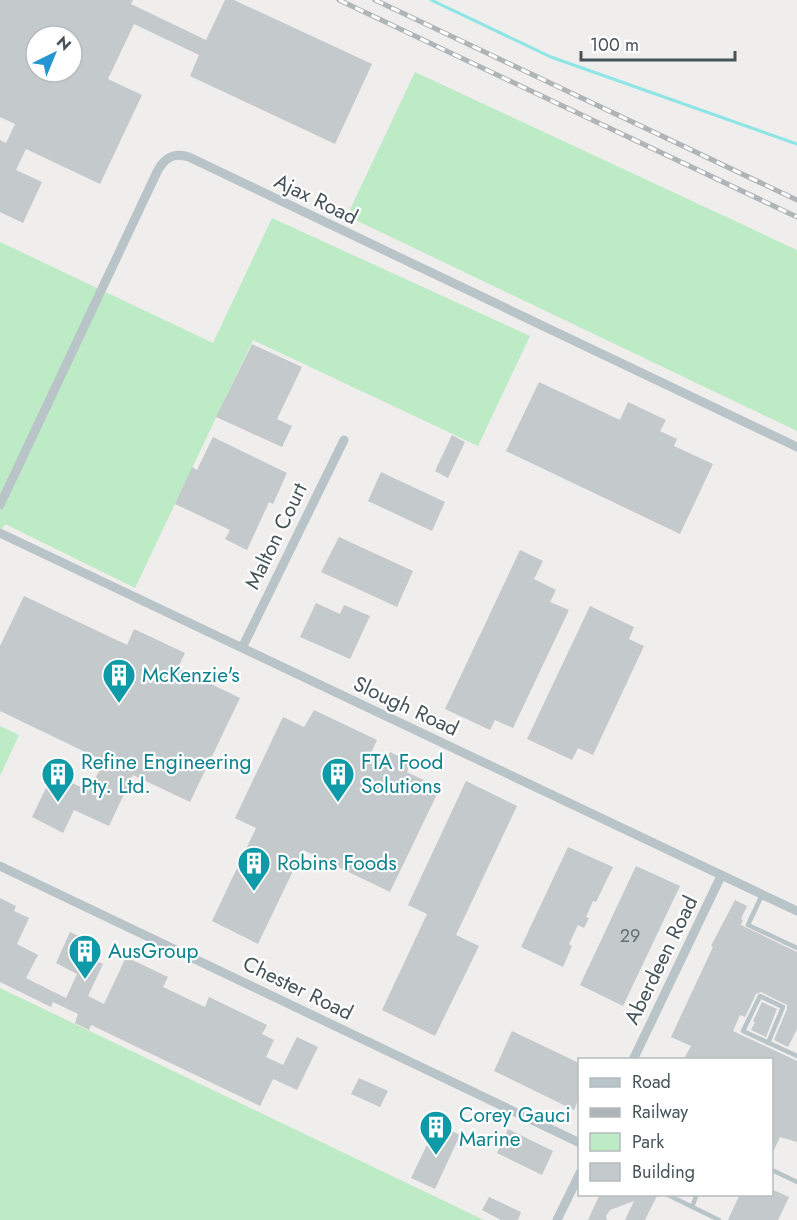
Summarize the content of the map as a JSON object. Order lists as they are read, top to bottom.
{
  "streets": {
    "street": [
      "Ajax Road",
      "Malton Court",
      "Slough Road",
      "Aberdeen Road",
      "Chester Road"
    ]
  },
  "crossings": [
    ["Malton Court", "Slough Road"],
    ["Slough Road", "Aberdeen Road"]
  ],
  "places": {
    "building": [
      "McKenzie's",
      "Refine Engineering Pty. Ltd.",
      "FTA Food Solutions",
      "Robins Foods",
      "AusGroup",
      "Corey Gauci Marine"
    ]
  },
  "house_numbers": ["29"],
  "legend": [
    "Road",
    "Railway",
    "Park",
    "Building"
  ],
  "scale_bar": "100 m",
  "north": "top right"
}
